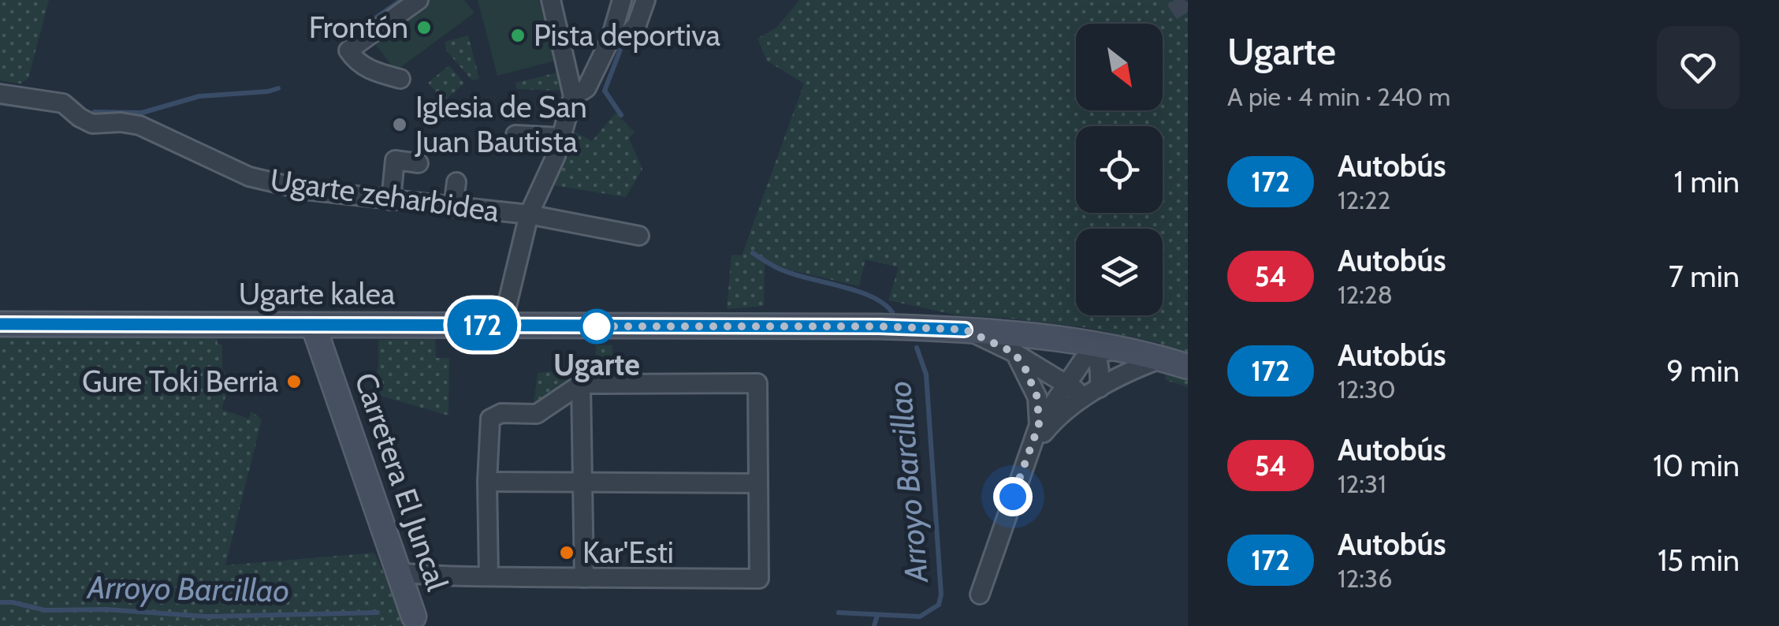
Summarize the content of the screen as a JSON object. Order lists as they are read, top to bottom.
{
  "streets": {
    "street": ["Ugarte zeharbidea", "Ugarte kalea", "Carretera El Juncal"]
  },
  "crossings": [
    ["Ugarte kalea", "Carretera El Juncal"]
  ],
  "water": ["Arroyo Barcillao"],
  "places": [
    "Frontón",
    "Pista deportiva",
    "Iglesia de San Juan Bautista",
    "Ugarte",
    "Gure Toki Berria",
    "Kar'Esti"
  ],
  "lines": ["bus line 172"],
  "north": "bottom right",
  "page": {
    "on_map": "172",
    "heading": ["Ugarte", "A pie · 4 min · 240 m"],
    "list": [
      {
        "mark": "172",
        "name": "Autobús",
        "note": "12:22",
        "value": "1 min"
      },
      {
        "mark": "54",
        "name": "Autobús",
        "note": "12:28",
        "value": "7 min"
      },
      {
        "mark": "172",
        "name": "Autobús",
        "note": "12:30",
        "value": "9 min"
      },
      {
        "mark": "54",
        "name": "Autobús",
        "note": "12:31",
        "value": "10 min"
      },
      {
        "mark": "172",
        "name": "Autobús",
        "note": "12:36",
        "value": "15 min"
      }
    ]
  }
}
